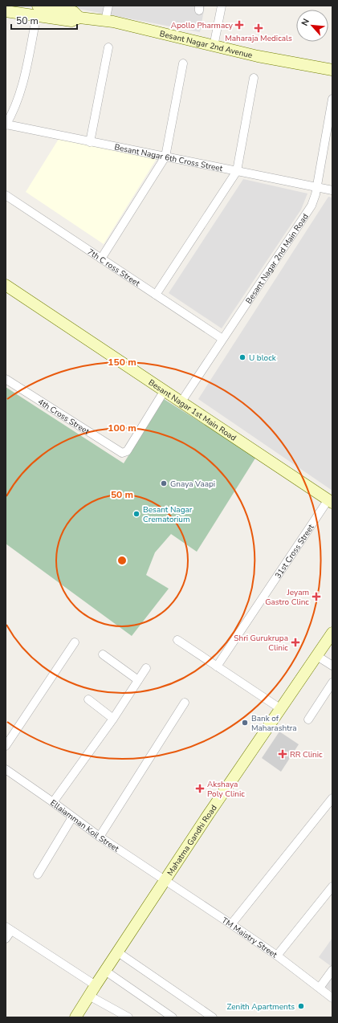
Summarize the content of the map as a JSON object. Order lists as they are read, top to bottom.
{
  "streets": {
    "main road": ["Besant Nagar 2nd Avenue", "Besant Nagar 1st Main Road", "Mahatma Gandhi Road"],
    "street": [
      "Besant Nagar 6th Cross Street",
      "Besant Nagar 2nd Main Road",
      "7th C ross Street",
      "4th Cross Street",
      "31st Cross Street",
      "Ellaiamman Koil Street",
      "TM Maistry Street"
    ]
  },
  "crossings": [
    ["Besant Nagar 6th Cross Street", "Besant Nagar 2nd Main Road"],
    ["Besant Nagar 2nd Main Road", "7th C ross Street"],
    ["Besant Nagar 2nd Main Road", "Besant Nagar 1st Main Road"],
    ["Besant Nagar 1st Main Road", "4th Cross Street"],
    ["Besant Nagar 1st Main Road", "31st Cross Street"],
    ["Ellaiamman Koil Street", "Mahatma Gandhi Road"],
    ["Ellaiamman Koil Street", "TM Maistry Street"],
    ["Mahatma Gandhi Road", "TM Maistry Street"]
  ],
  "places": {
    "health": [
      "Apollo Pharmacy",
      "Maharaja Medicals",
      "Jeyam Gastro Clinc",
      "Shri Gurukrupa Clinic",
      "RR Clinic",
      "Akshaya Poly Clinic"
    ],
    "other": [
      "U block",
      "Gnaya Vaapi",
      "Besant Nagar Crematorium",
      "Bank of Maharashtra",
      "Zenith Apartments"
    ]
  },
  "scale_bar": "50 m",
  "north": "top left",
  "rings": ["150 m", "100 m", "50 m"]
}
